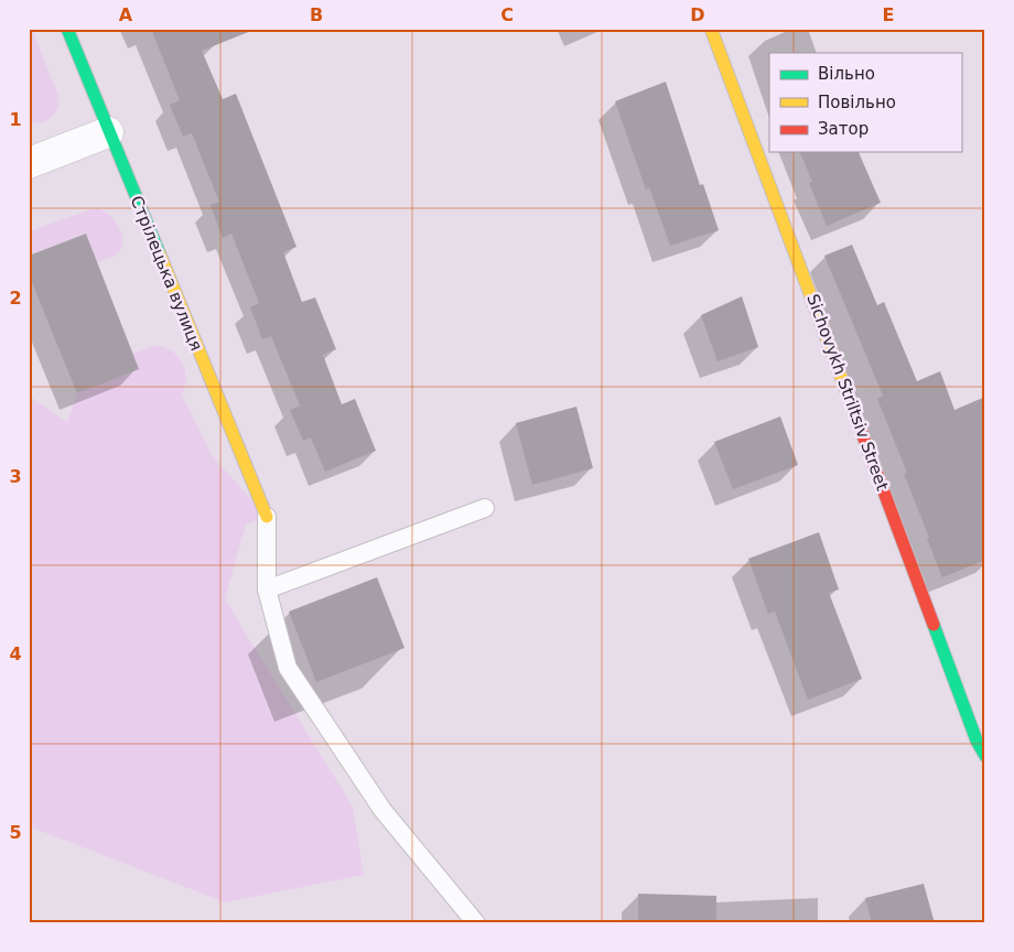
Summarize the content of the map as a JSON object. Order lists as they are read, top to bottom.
{
  "streets": {
    "street": ["Стрілецька вулиця", "Sichovykh Striltsiv Street"]
  },
  "legend": ["Вільно", "Повільно", "Затор"],
  "grid": {
    "columns": [
      "A",
      "B",
      "C",
      "D",
      "E"
    ],
    "rows": [
      "1",
      "2",
      "3",
      "4",
      "5"
    ]
  }
}
